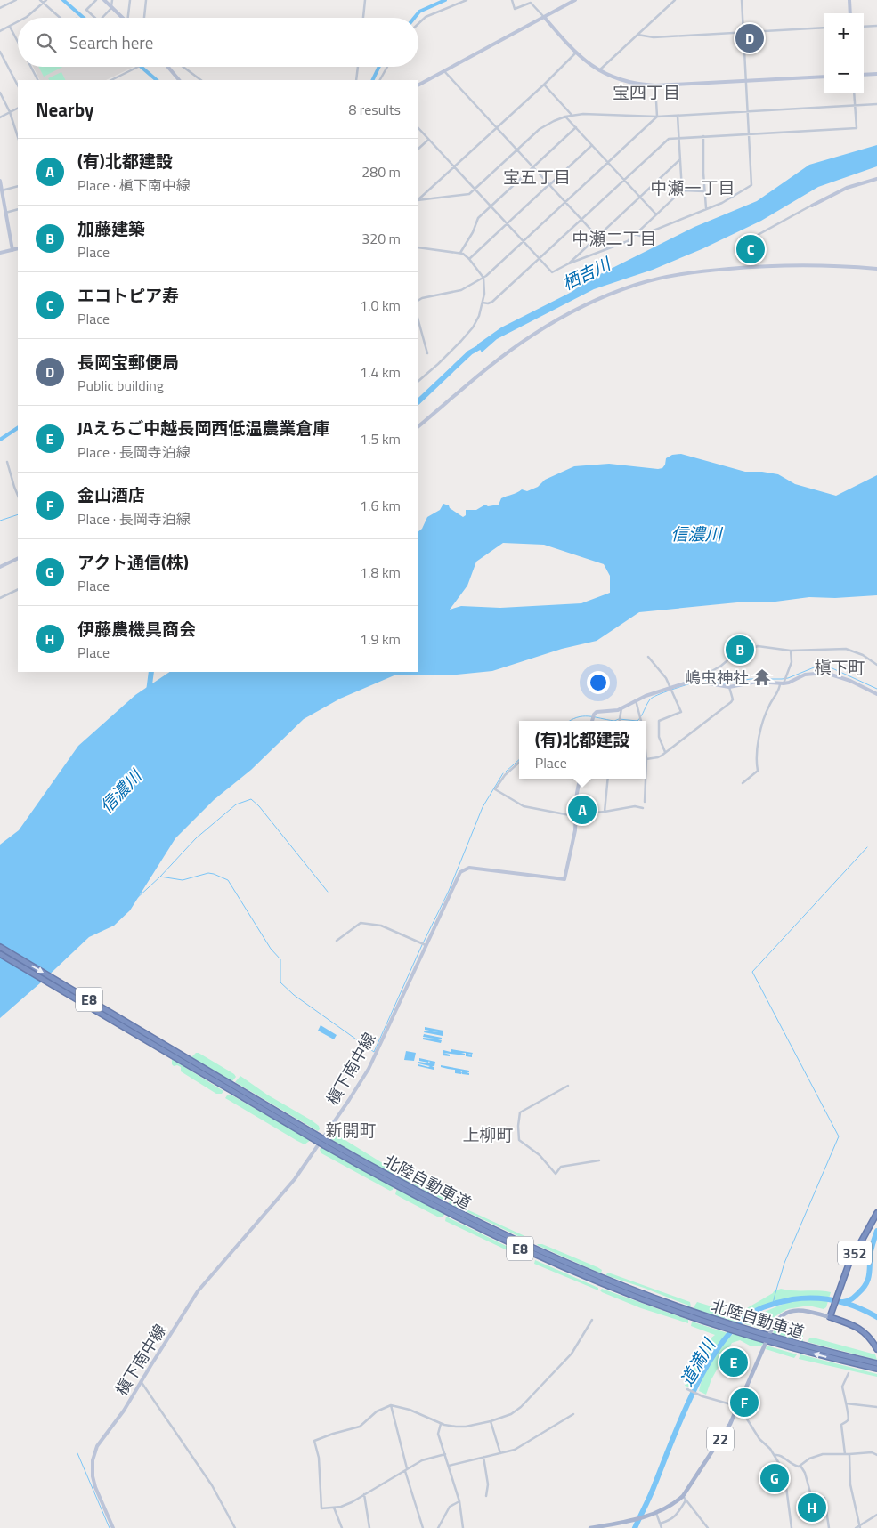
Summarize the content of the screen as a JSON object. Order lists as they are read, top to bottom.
{
  "streets": {
    "highway": ["E8", "北陸自動車道", "352"],
    "main road": ["槇下南中線", "22"]
  },
  "districts": [
    "宝四丁目",
    "宝五丁目",
    "中瀬一丁目",
    "中瀬二丁目",
    "槇下町",
    "新開町",
    "上柳町"
  ],
  "water": ["栖吉川", "信濃川", "道満川"],
  "places": {
    "temple": ["嶋虫神社"]
  },
  "page": {
    "map_buttons": ["+", "−"],
    "search": "Search here",
    "pins": [
      "D",
      "C",
      "B",
      "A",
      "E",
      "F",
      "G",
      "H"
    ],
    "heading": ["Nearby", "8 results"],
    "list": [
      {
        "mark": "A",
        "name": "(有)北都建設",
        "note": "Place · 槇下南中線",
        "value": "280 m"
      },
      {
        "mark": "B",
        "name": "加藤建築",
        "note": "Place",
        "value": "320 m"
      },
      {
        "mark": "C",
        "name": "エコトピア寿",
        "note": "Place",
        "value": "1.0 km"
      },
      {
        "mark": "D",
        "name": "長岡宝郵便局",
        "note": "Public building",
        "value": "1.4 km"
      },
      {
        "mark": "E",
        "name": "JAえちご中越長岡西低温農業倉庫",
        "note": "Place · 長岡寺泊線",
        "value": "1.5 km"
      },
      {
        "mark": "F",
        "name": "金山酒店",
        "note": "Place · 長岡寺泊線",
        "value": "1.6 km"
      },
      {
        "mark": "G",
        "name": "アクト通信(株)",
        "note": "Place",
        "value": "1.8 km"
      },
      {
        "mark": "H",
        "name": "伊藤農機具商会",
        "note": "Place",
        "value": "1.9 km"
      }
    ],
    "popup": ["(有)北都建設", "Place"]
  }
}
